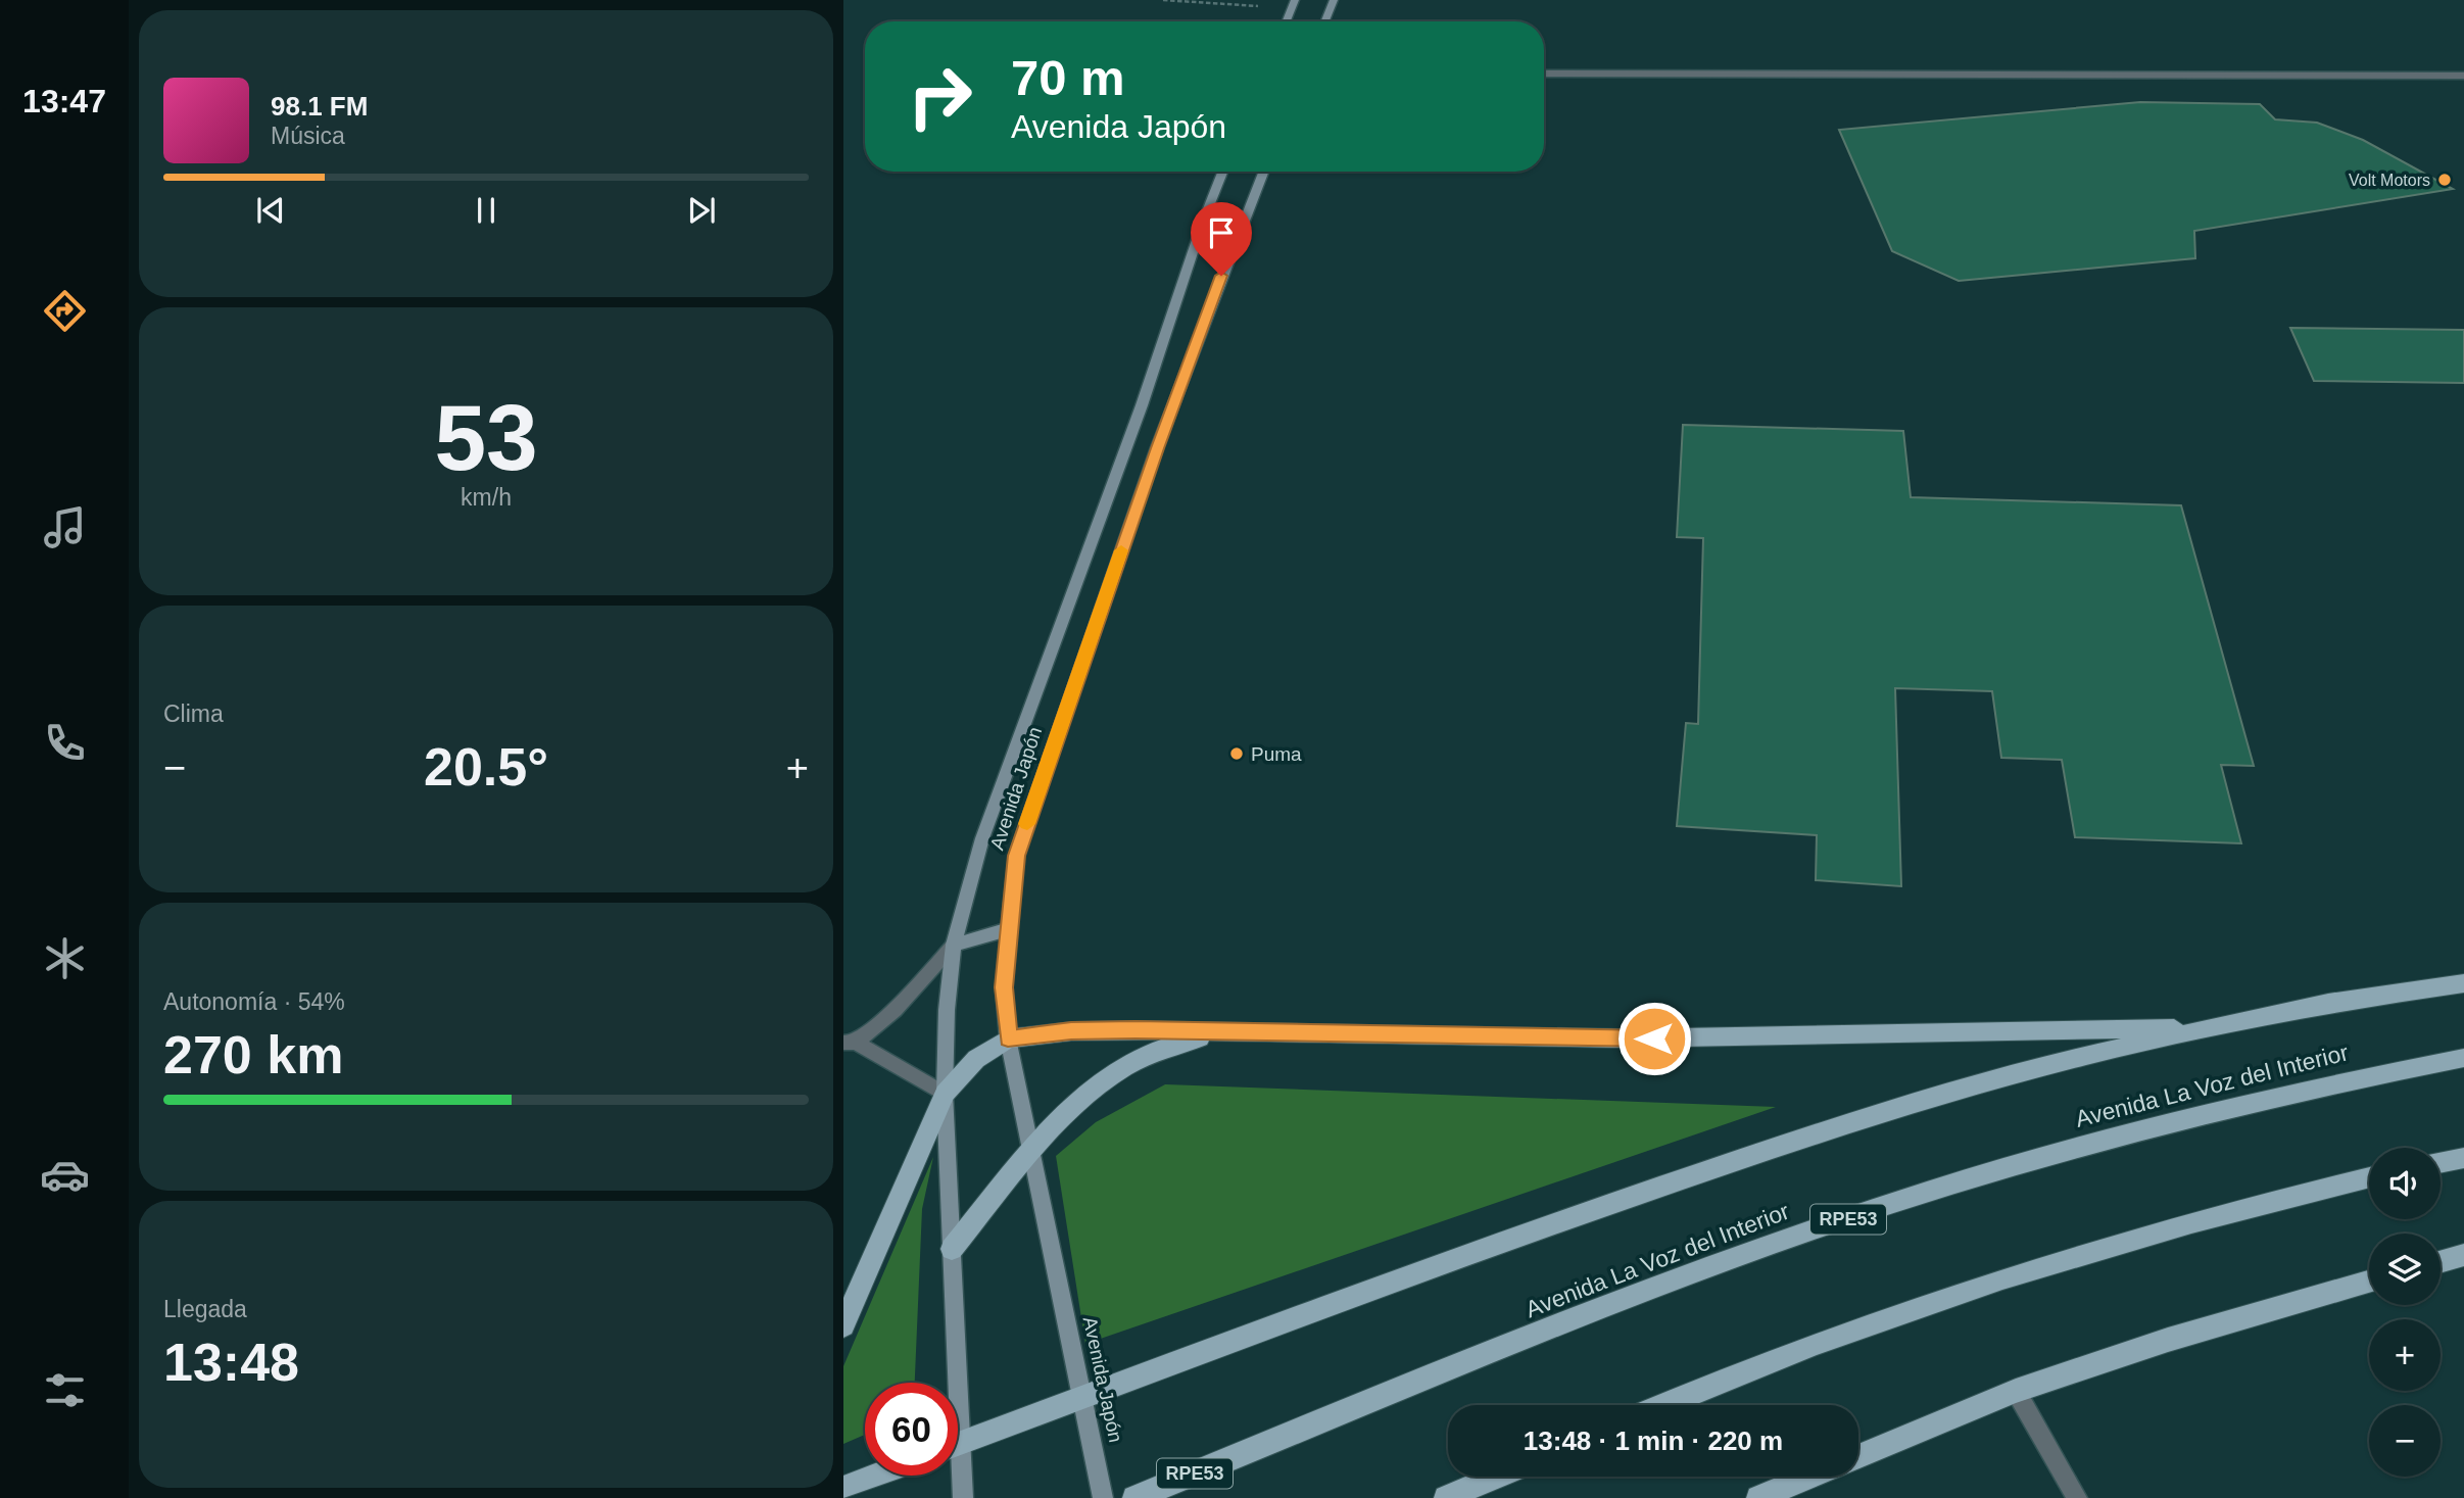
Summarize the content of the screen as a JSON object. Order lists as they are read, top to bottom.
{
  "streets": {
    "main road": ["Avenida Japón", "Avenida La Voz del Interior", "RPE53"]
  },
  "places": ["Volt Motors", "Puma"],
  "page": {
    "tabs": "13:47",
    "turn": ["70 m", "Avenida Japón"],
    "song": ["98.1 FM", "Música"],
    "tile": [
      ["53", "km/h"],
      "Clima",
      ["Autonomía · 54%", "270 km"],
      ["Llegada", "13:48"]
    ],
    "heat": ["−", "20.5°", "+"],
    "map_buttons": ["+", "−"],
    "limit": "60",
    "trip": "13:48 · 1 min · 220 m"
  }
}
